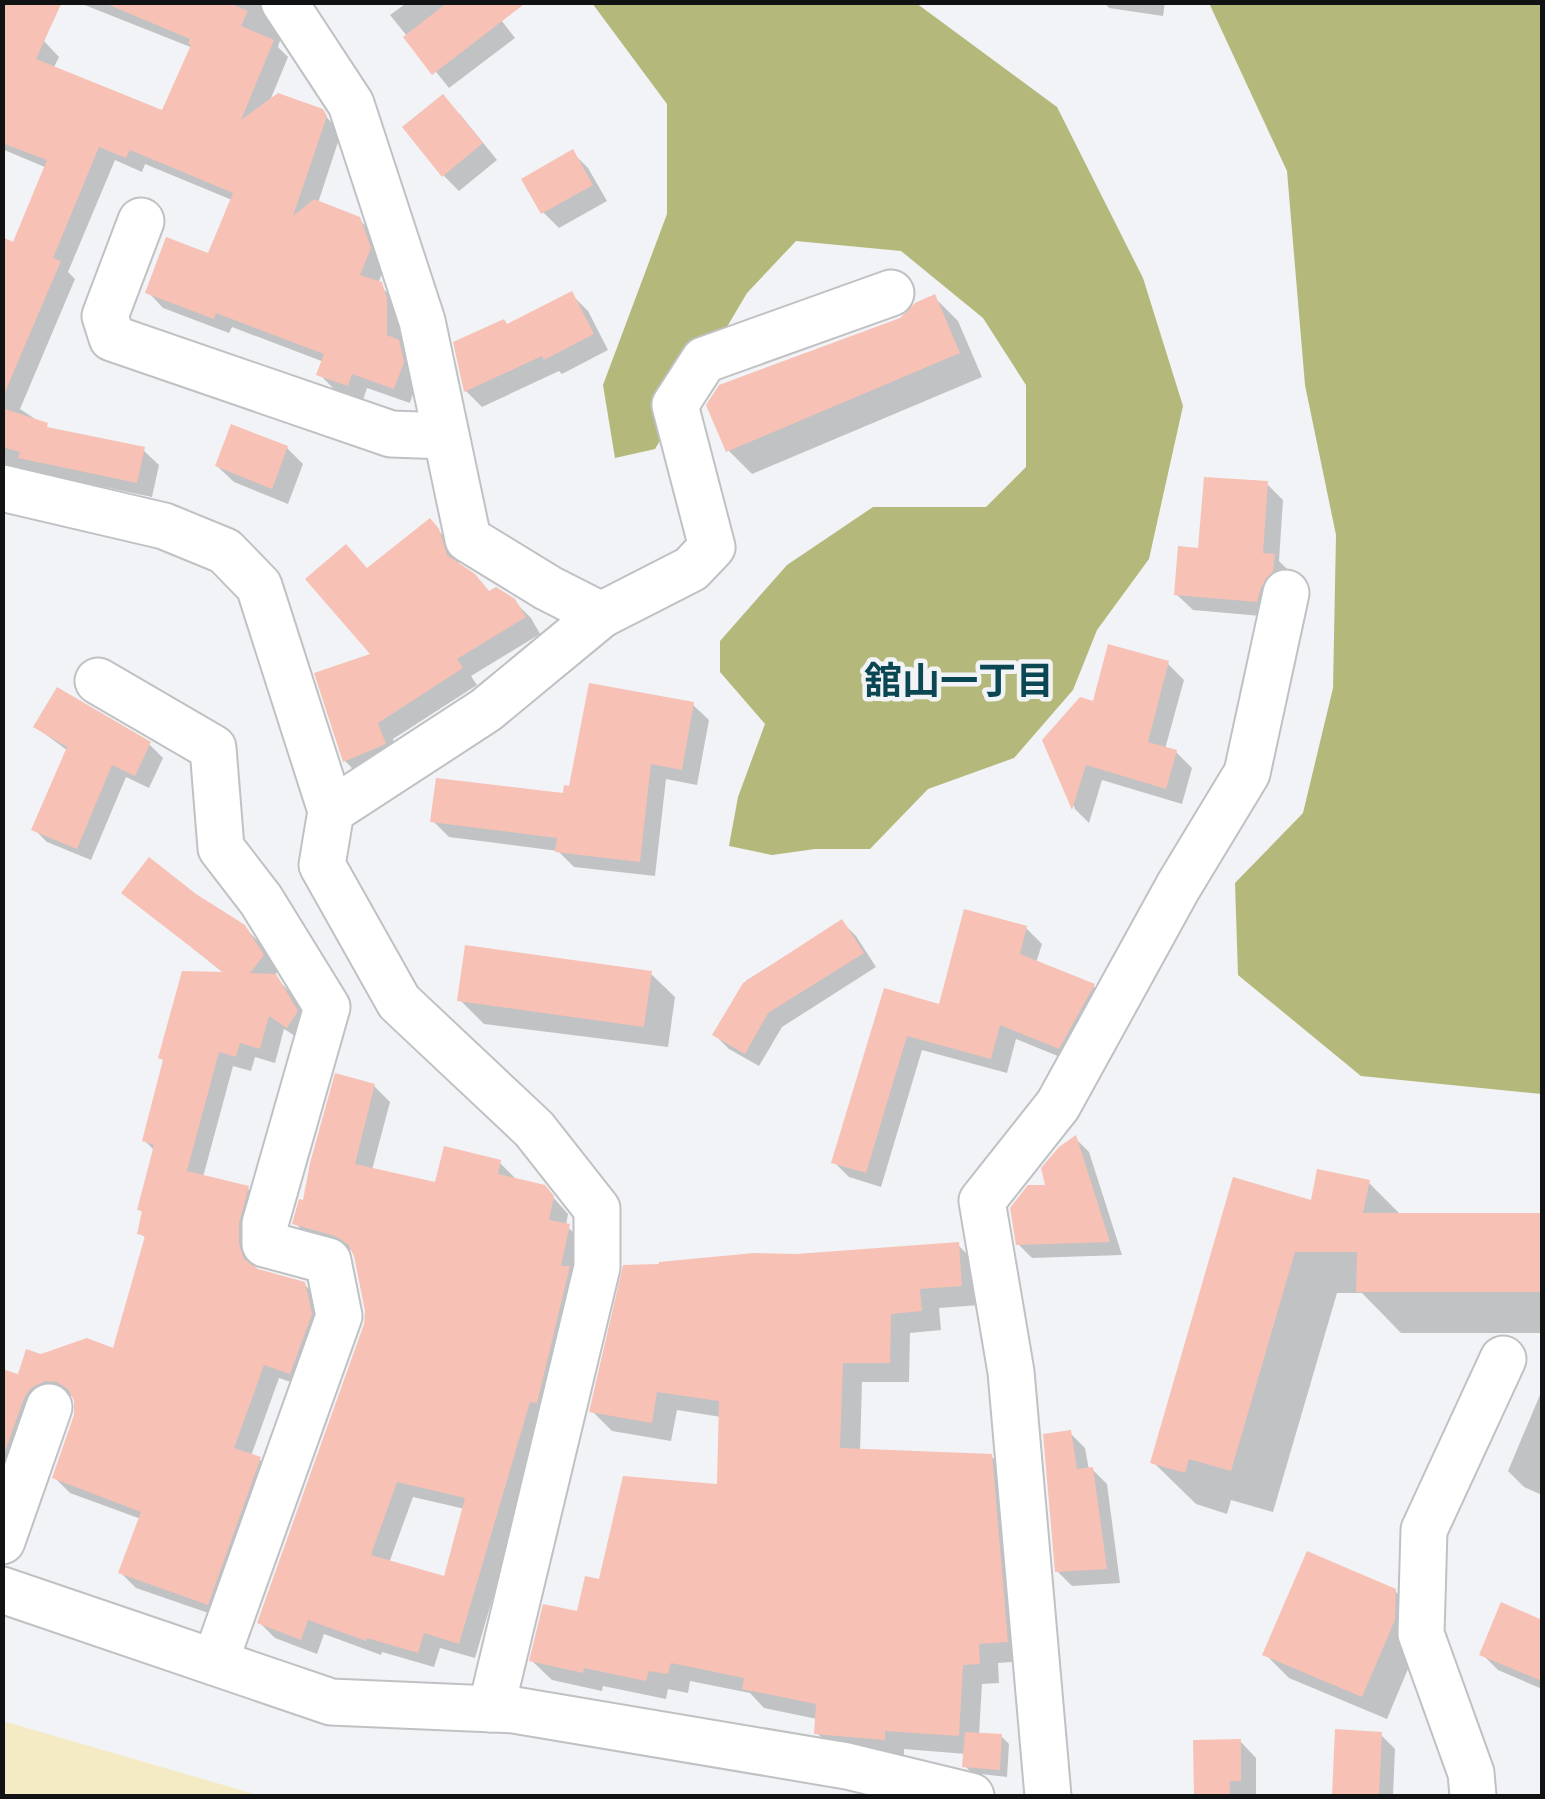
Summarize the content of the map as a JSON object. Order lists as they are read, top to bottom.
{
  "districts": ["舘山一丁目"]
}
